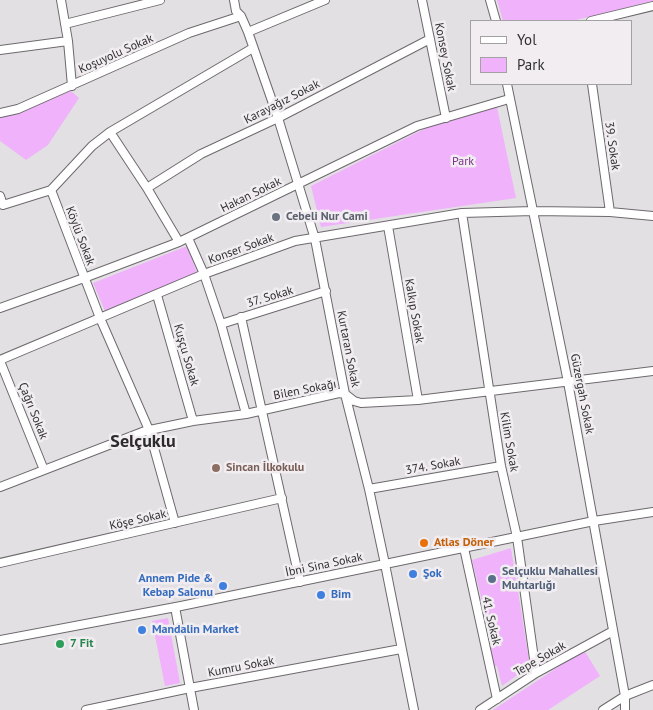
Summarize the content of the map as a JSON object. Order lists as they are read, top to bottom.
{
  "streets": {
    "street": [
      "Koşuyolu Sokak",
      "Konsey Sokak",
      "Karayağız Sokak",
      "39. Sokak",
      "Hakan Sokak",
      "Köylü Sokak",
      "Konser Sokak",
      "37. Sokak",
      "Kalkıp Sokak",
      "Kurtaran Sokak",
      "Kuşçu Sokak",
      "Bilen Sokağı",
      "Güzergah Sokak",
      "Çağrı Sokak",
      "Kilim Sokak",
      "374. Sokak",
      "Köşe Sokak",
      "İbni Sina Sokak",
      "41. Sokak",
      "Tepe Sokak",
      "Kumru Sokak"
    ]
  },
  "crossings": [
    ["Koşuyolu Sokak", "Kurtaran Sokak"],
    ["Konsey Sokak", "Karayağız Sokak"],
    ["Konsey Sokak", "Hakan Sokak"],
    ["Karayağız Sokak", "Kurtaran Sokak"],
    ["39. Sokak", "Konser Sokak"],
    ["Hakan Sokak", "Köylü Sokak"],
    ["Hakan Sokak", "Kurtaran Sokak"],
    ["Hakan Sokak", "Güzergah Sokak"],
    ["Köylü Sokak", "Konser Sokak"],
    ["Köylü Sokak", "Bilen Sokağı"],
    ["Köylü Sokak", "Köşe Sokak"],
    ["Konser Sokak", "Kalkıp Sokak"],
    ["Konser Sokak", "Kurtaran Sokak"],
    ["Konser Sokak", "Kuşçu Sokak"],
    ["Konser Sokak", "Güzergah Sokak"],
    ["Konser Sokak", "Çağrı Sokak"],
    ["Konser Sokak", "Kilim Sokak"],
    ["37. Sokak", "Kurtaran Sokak"],
    ["Kalkıp Sokak", "Bilen Sokağı"],
    ["Kurtaran Sokak", "Bilen Sokağı"],
    ["Kurtaran Sokak", "374. Sokak"],
    ["Kurtaran Sokak", "İbni Sina Sokak"],
    ["Kurtaran Sokak", "Kumru Sokak"],
    ["Kuşçu Sokak", "Bilen Sokağı"],
    ["Bilen Sokağı", "Güzergah Sokak"],
    ["Bilen Sokağı", "Çağrı Sokak"],
    ["Bilen Sokağı", "Kilim Sokak"],
    ["Güzergah Sokak", "İbni Sina Sokak"],
    ["Güzergah Sokak", "Tepe Sokak"],
    ["Kilim Sokak", "374. Sokak"],
    ["Kilim Sokak", "İbni Sina Sokak"],
    ["Kilim Sokak", "Tepe Sokak"],
    ["İbni Sina Sokak", "41. Sokak"],
    ["41. Sokak", "Tepe Sokak"]
  ],
  "districts": ["Selçuklu"],
  "parks": ["Park"],
  "places": [
    "Cebeli Nur Cami",
    "Sincan İlkokulu",
    "Atlas Döner",
    "Şok",
    "Selçuklu Mahallesi Muhtarlığı",
    "Annem Pide & Kebap Salonu",
    "Bim",
    "Mandalin Market",
    "7 Fit"
  ],
  "legend": ["Yol", "Park"]
}
